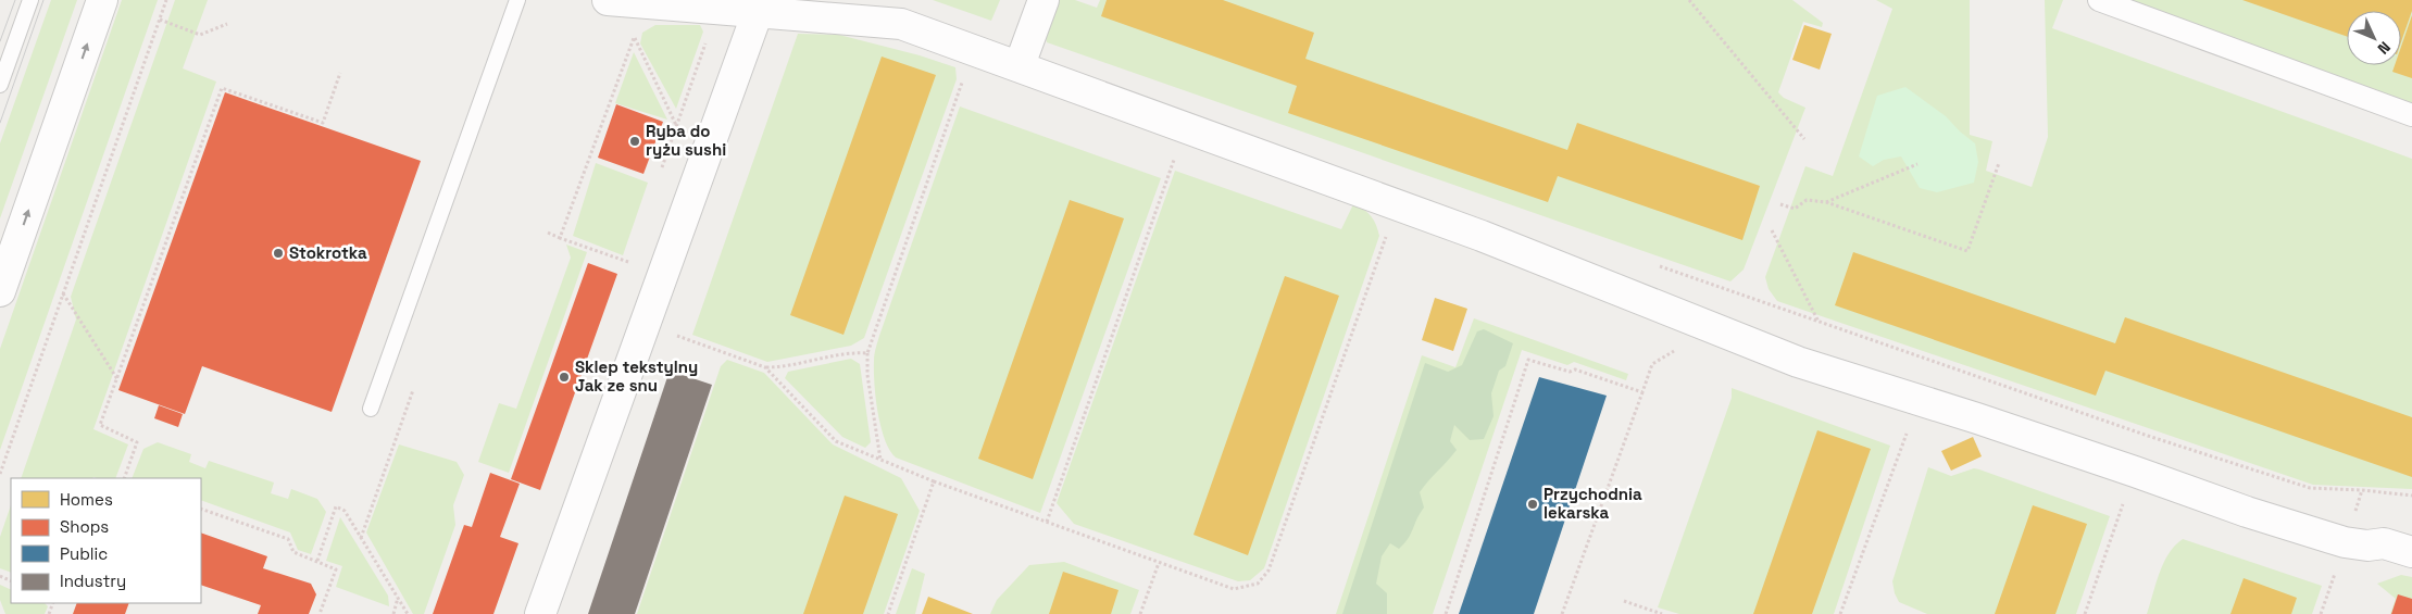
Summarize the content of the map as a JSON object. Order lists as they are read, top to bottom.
{
  "places": [
    "Ryba do ryżu sushi",
    "Stokrotka",
    "Sklep tekstylny Jak ze snu",
    "Przychodnia lekarska"
  ],
  "legend": [
    "Homes",
    "Shops",
    "Public",
    "Industry"
  ],
  "north": "bottom right"
}
